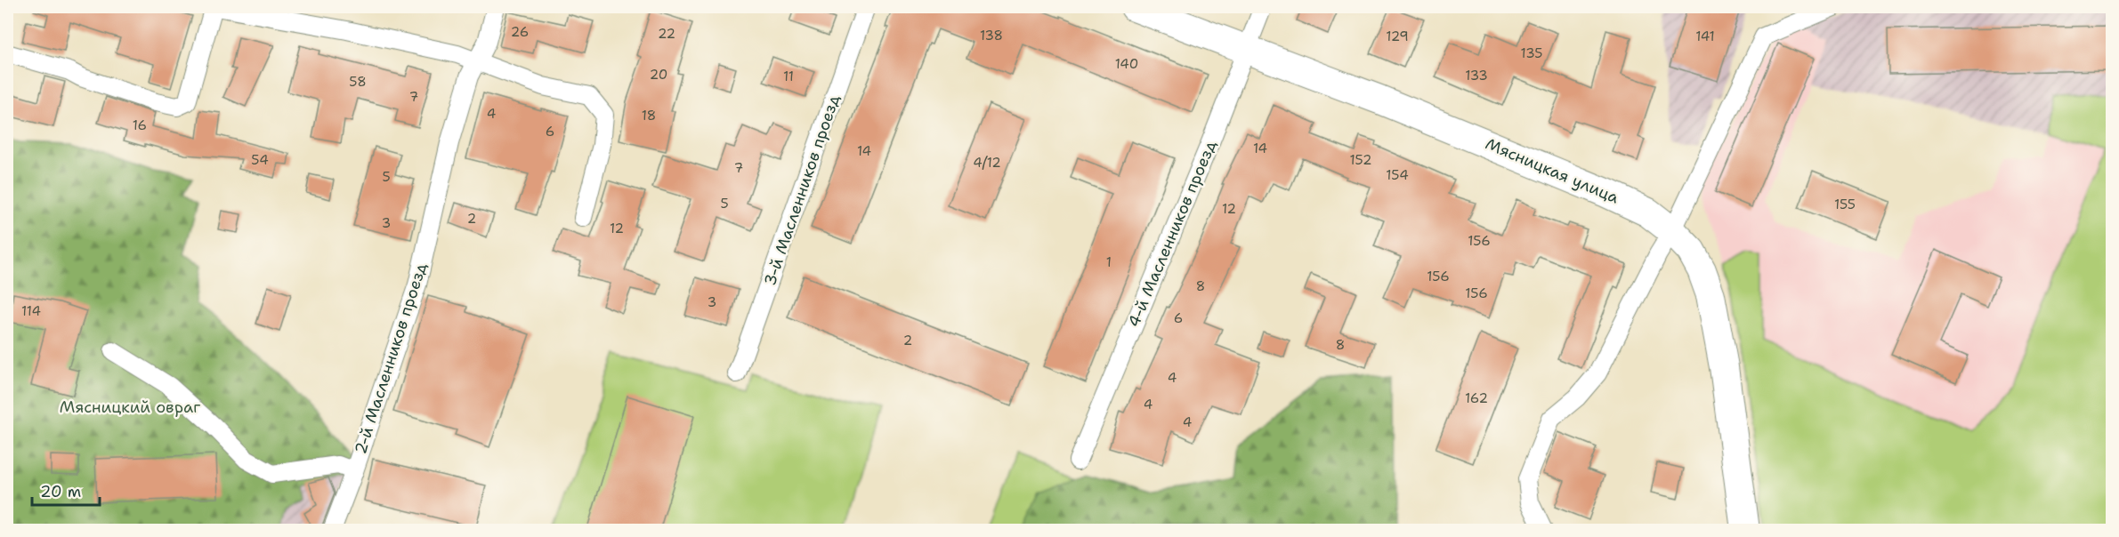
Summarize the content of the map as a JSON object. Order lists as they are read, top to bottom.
{
  "streets": {
    "main road": ["Мясницкая улица"],
    "street": ["3-й Масленников проезд", "4-й Масленников проезд", "2-й Масленников проезд"]
  },
  "crossings": [
    ["Мясницкая улица", "4-й Масленников проезд"]
  ],
  "parks": ["Мясницкий овраг"],
  "house_numbers": [
    "26",
    "22",
    "138",
    "129",
    "141",
    "135",
    "140",
    "20",
    "133",
    "11",
    "58",
    "7",
    "4",
    "18",
    "16",
    "6",
    "14",
    "14",
    "54",
    "152",
    "4/12",
    "7",
    "154",
    "5",
    "5",
    "155",
    "12",
    "2",
    "3",
    "12",
    "156",
    "1",
    "156",
    "8",
    "156",
    "3",
    "114",
    "6",
    "2",
    "8",
    "4",
    "162",
    "4",
    "4"
  ],
  "scale_bar": "20 m"
}
